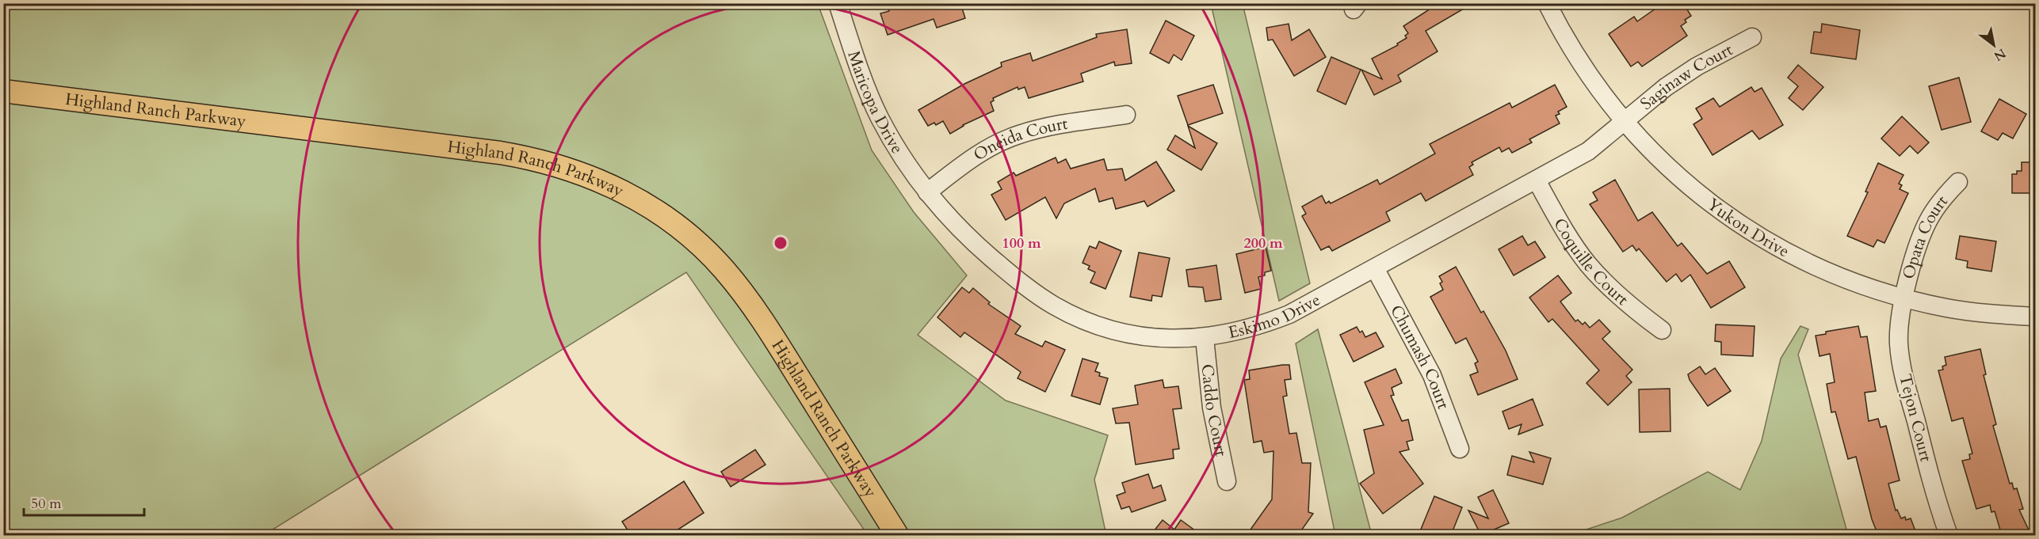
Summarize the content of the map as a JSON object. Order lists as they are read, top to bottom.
{
  "streets": {
    "main road": ["Highland Ranch Parkway"],
    "street": [
      "Saginaw Court",
      "Maricopa Drive",
      "Oneida Court",
      "Yukon Drive",
      "Opata Court",
      "Coquille Court",
      "Eskimo Drive",
      "Chumash Court",
      "Caddo Court",
      "Tejon Court"
    ]
  },
  "crossings": [
    ["Saginaw Court", "Yukon Drive"],
    ["Saginaw Court", "Eskimo Drive"],
    ["Maricopa Drive", "Oneida Court"],
    ["Maricopa Drive", "Eskimo Drive"],
    ["Oneida Court", "Eskimo Drive"],
    ["Yukon Drive", "Opata Court"],
    ["Yukon Drive", "Eskimo Drive"],
    ["Yukon Drive", "Tejon Court"],
    ["Opata Court", "Tejon Court"],
    ["Coquille Court", "Eskimo Drive"],
    ["Eskimo Drive", "Chumash Court"],
    ["Eskimo Drive", "Caddo Court"]
  ],
  "scale_bar": "50 m",
  "north": "bottom right",
  "rings": ["100 m", "200 m"]
}
